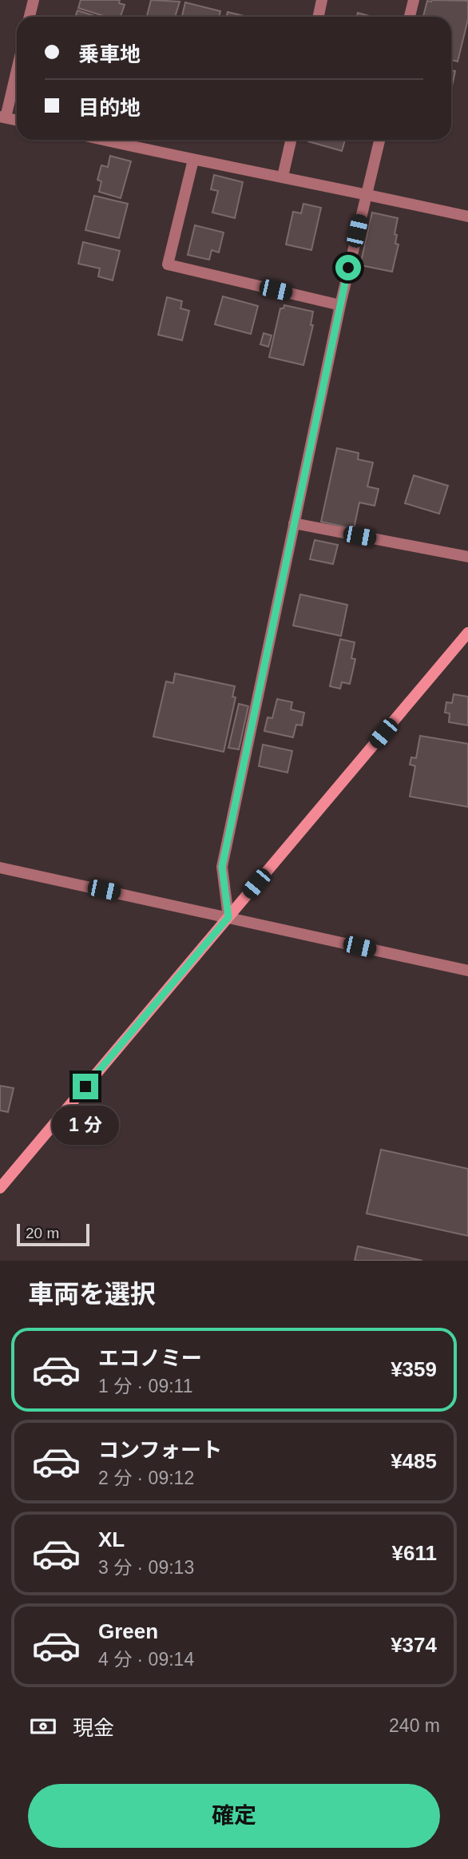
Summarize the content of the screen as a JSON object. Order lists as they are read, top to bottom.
{
  "scale_bar": "20 m",
  "page": {
    "banner": ["乗車地", "目的地"],
    "bubble": "1 分",
    "scale": "20 m",
    "heading": "車両を選択",
    "list": [
      {
        "name": "エコノミー",
        "note": "1 分 · 09:11",
        "value": "¥359"
      },
      {
        "name": "コンフォート",
        "note": "2 分 · 09:12",
        "value": "¥485"
      },
      {
        "name": "XL",
        "note": "3 分 · 09:13",
        "value": "¥611"
      },
      {
        "name": "Green",
        "note": "4 分 · 09:14",
        "value": "¥374"
      }
    ],
    "pay": ["現金", "240 m"],
    "buttons": "確定"
  }
}
